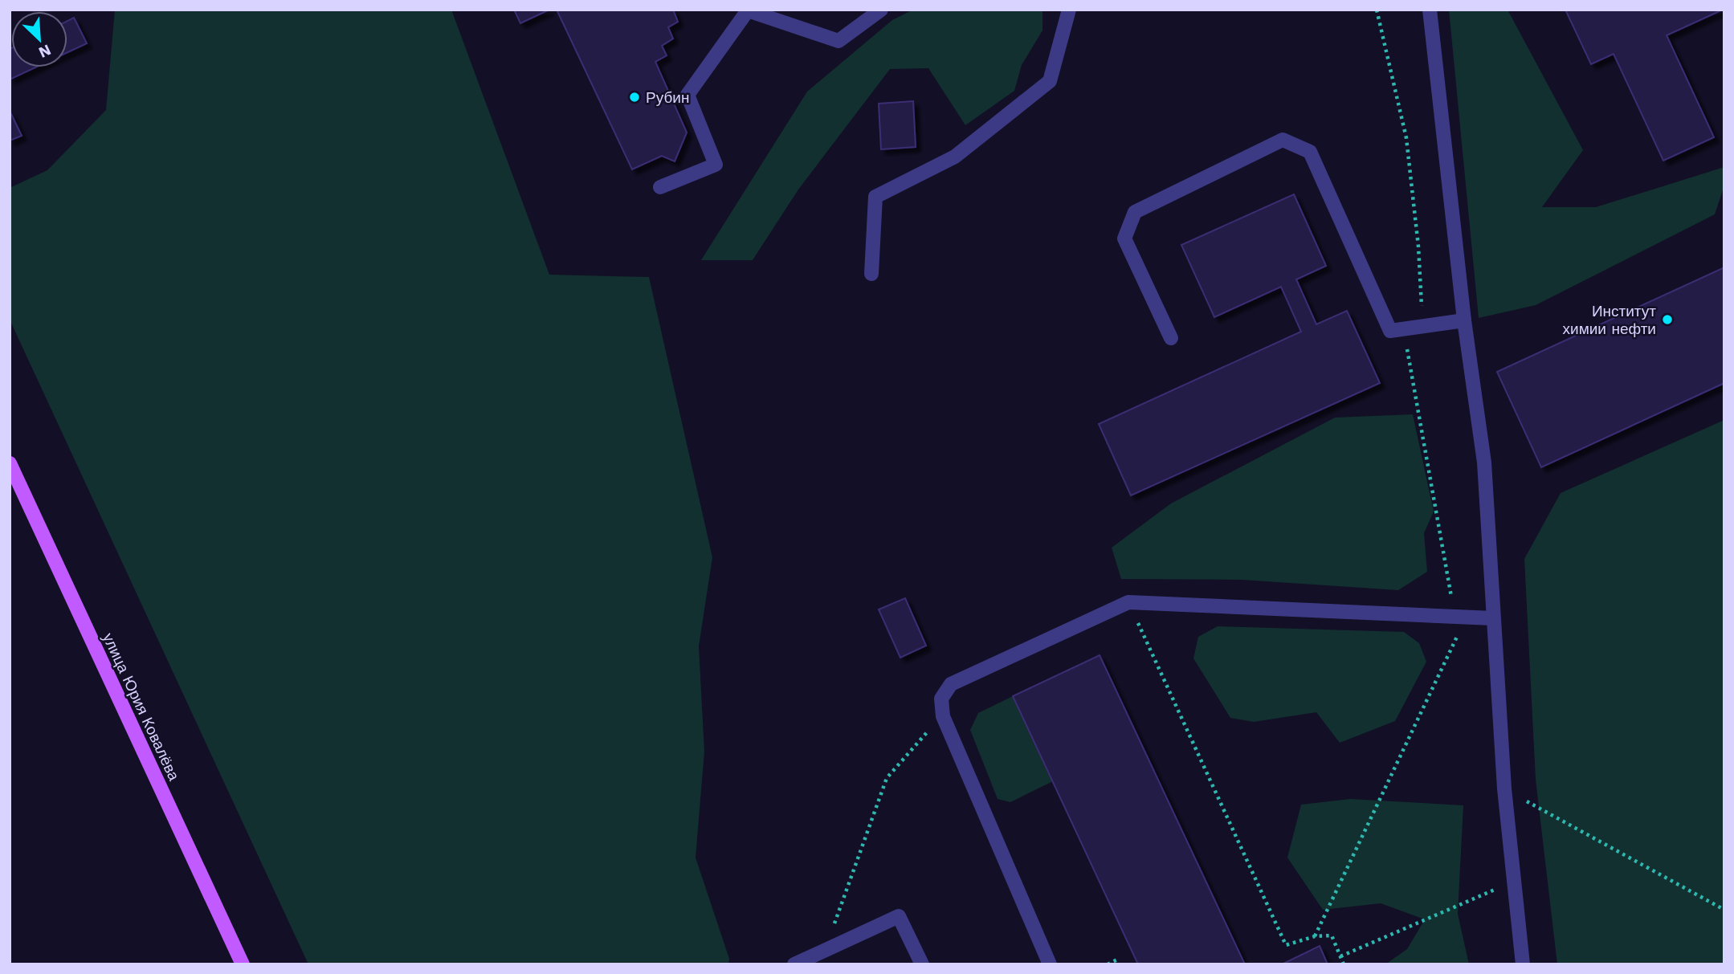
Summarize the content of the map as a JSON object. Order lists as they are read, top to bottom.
{
  "streets": {
    "main road": ["улица Юрия Ковалёва"]
  },
  "places": ["Рубин", "Институт химии нефти"],
  "north": "bottom right"
}
